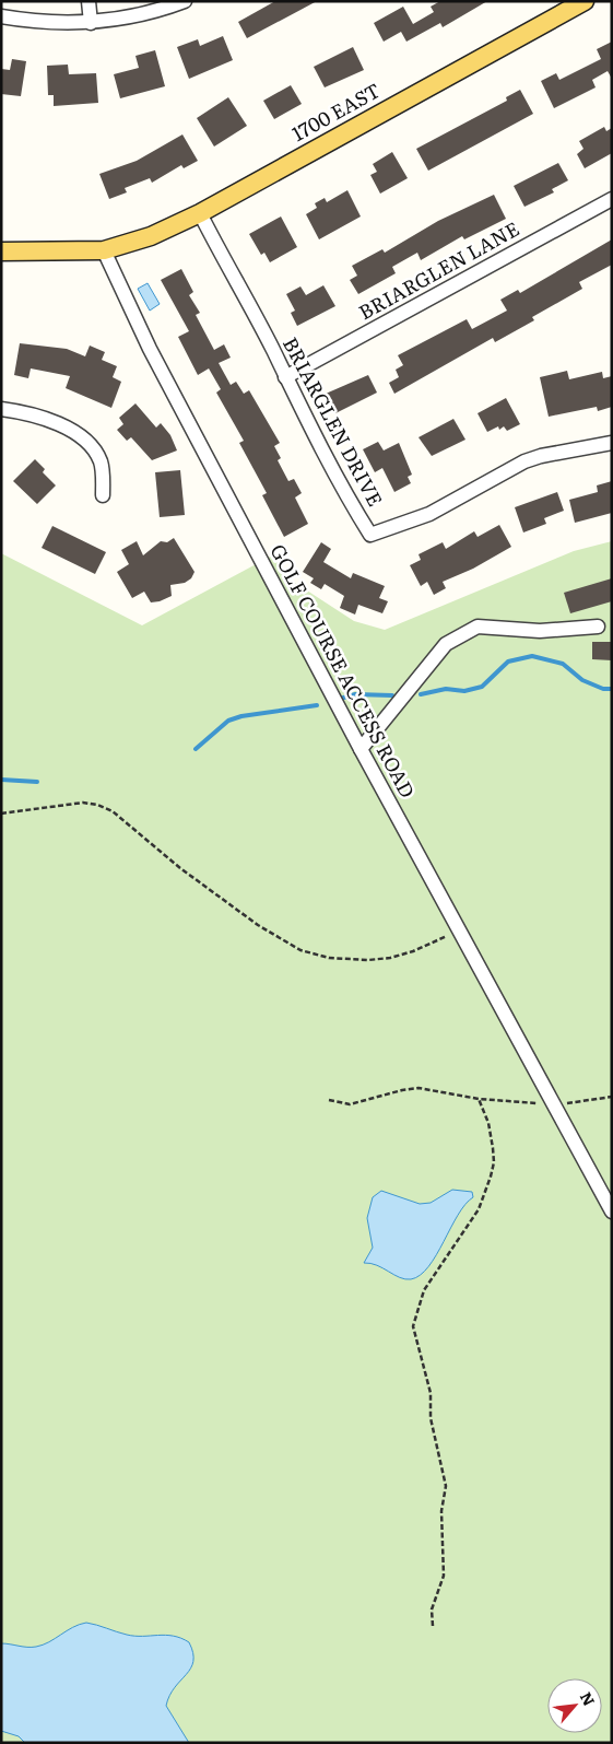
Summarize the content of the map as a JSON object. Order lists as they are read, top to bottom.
{
  "streets": {
    "main road": ["1700 EAST"],
    "street": ["BRIARGLEN LANE", "BRIARGLEN DRIVE", "GOLF COURSE ACCESS ROAD"]
  },
  "crossings": [
    ["1700 EAST", "BRIARGLEN DRIVE"],
    ["1700 EAST", "GOLF COURSE ACCESS ROAD"],
    ["BRIARGLEN LANE", "BRIARGLEN DRIVE"]
  ],
  "north": "top right"
}
